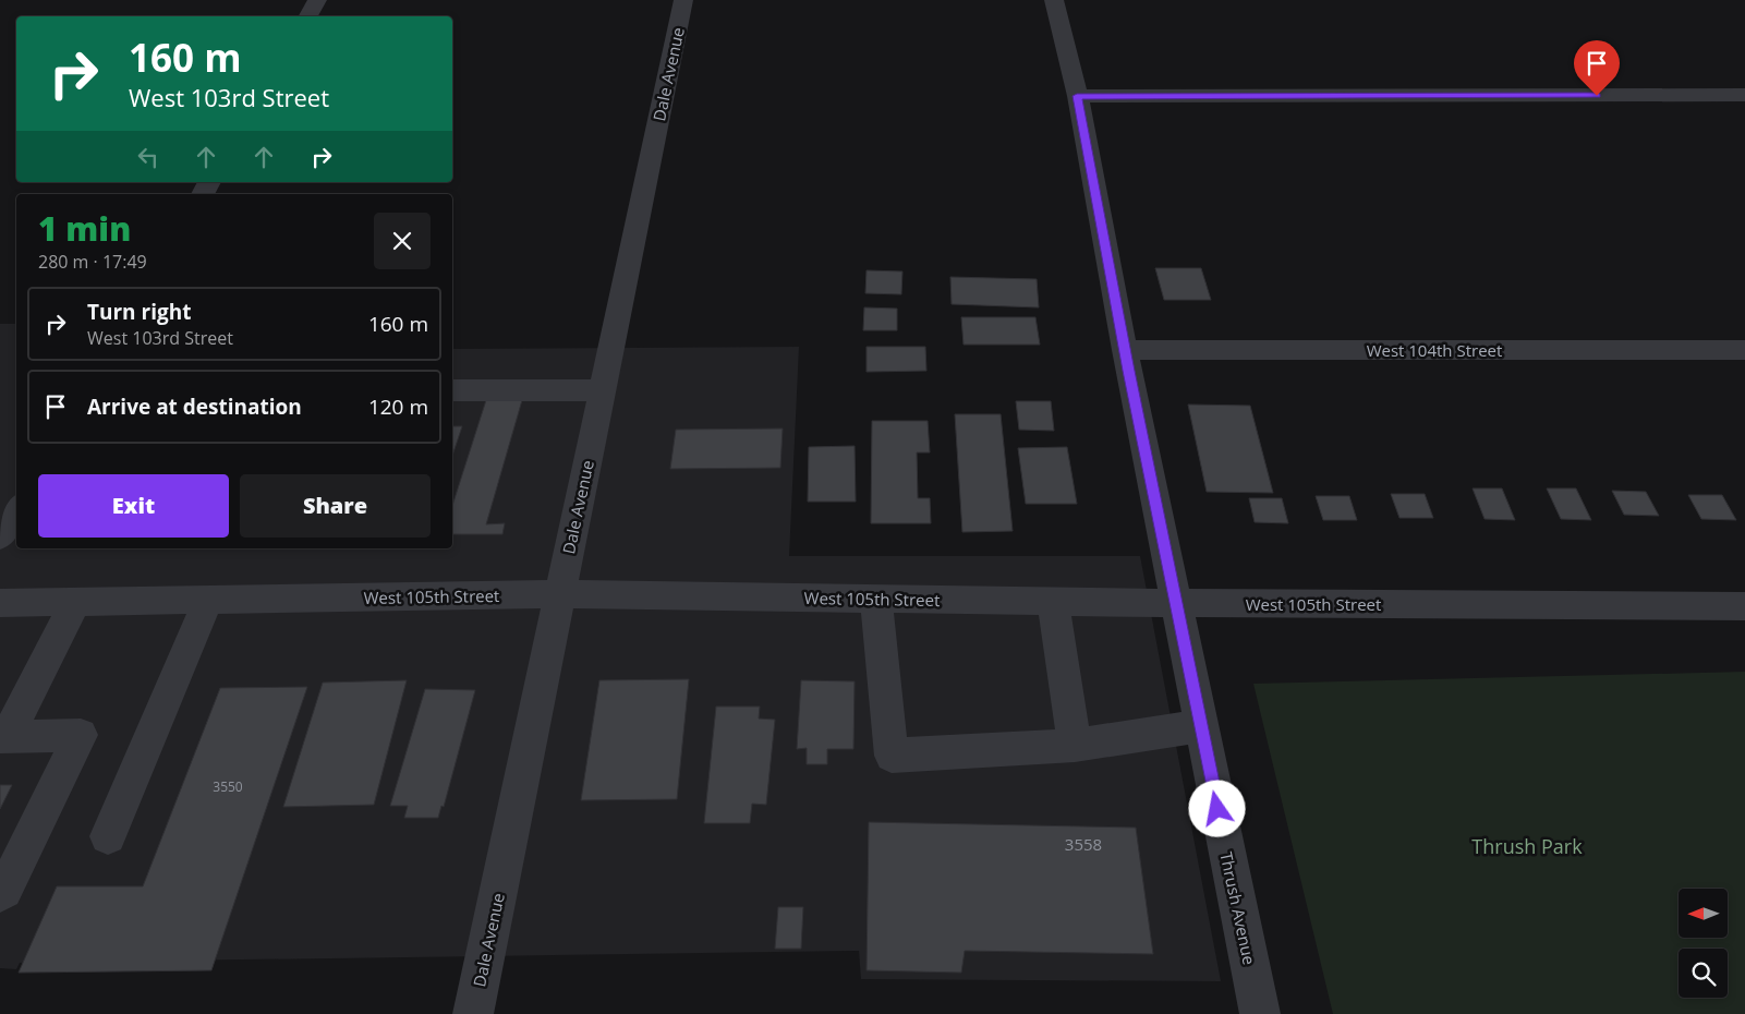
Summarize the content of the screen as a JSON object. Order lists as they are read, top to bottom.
{
  "streets": {
    "street": [
      "Dale Avenue",
      "West 104th Street",
      "West 105th Street",
      "Thrush Avenue"
    ]
  },
  "crossings": [
    ["Dale Avenue", "West 105th Street"],
    ["West 104th Street", "Thrush Avenue"],
    ["West 105th Street", "Thrush Avenue"]
  ],
  "parks": ["Thrush Park"],
  "house_numbers": ["3550", "3558"],
  "north": "left",
  "page": {
    "turn": ["160 m", "West 103rd Street"],
    "heading": ["1 min", "280 m · 17:49"],
    "list": [
      {
        "name": "Turn right",
        "note": "West 103rd Street",
        "value": "160 m"
      },
      {
        "name": "Arrive at destination",
        "value": "120 m"
      }
    ],
    "buttons": ["Exit", "Share"]
  }
}
